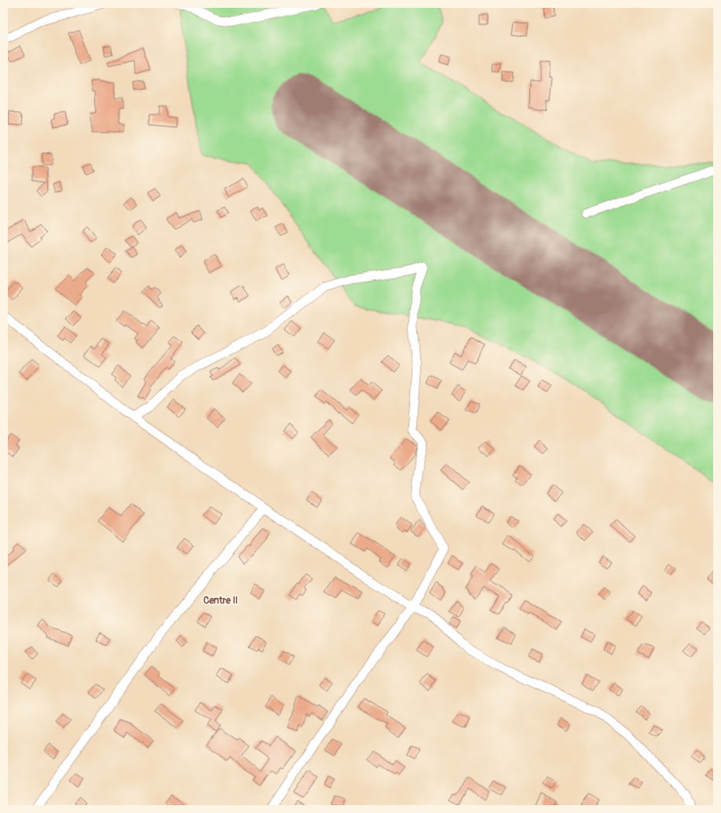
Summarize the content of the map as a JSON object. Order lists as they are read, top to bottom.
{
  "districts": ["Centre II"]
}
